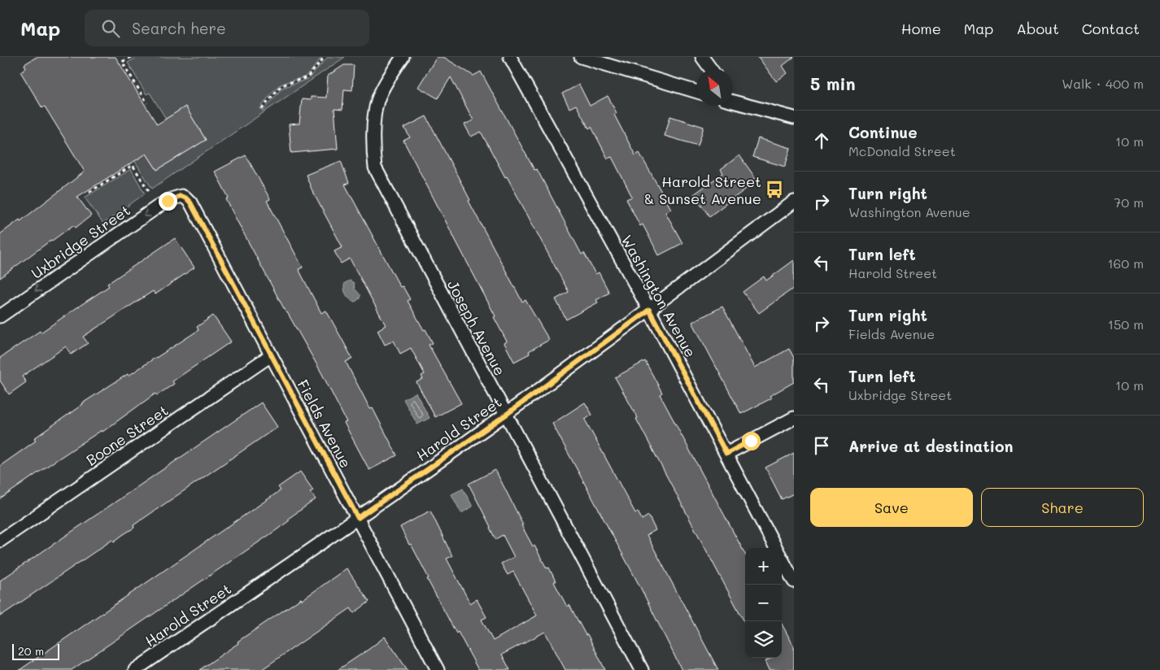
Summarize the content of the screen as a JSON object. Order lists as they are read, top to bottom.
{
  "streets": {
    "street": [
      "Uxbridge Street",
      "Washington Avenue",
      "Joseph Avenue",
      "Fields Avenue",
      "Harold Street",
      "Boone Street"
    ]
  },
  "crossings": [
    ["Uxbridge Street", "Fields Avenue"],
    ["Washington Avenue", "Harold Street"],
    ["Joseph Avenue", "Harold Street"],
    ["Fields Avenue", "Harold Street"],
    ["Fields Avenue", "Boone Street"]
  ],
  "one_way": ["Uxbridge Street"],
  "places": {
    "bus stop": ["Harold Street & Sunset Avenue"]
  },
  "scale_bar": "20 m",
  "north": "top left",
  "page": {
    "header": "Map",
    "search": "Search here",
    "nav": [
      "Home",
      "Map",
      "About",
      "Contact"
    ],
    "heading": ["5 min", "Walk · 400 m"],
    "list": [
      ["Continue", "McDonald Street", "10 m"],
      ["Turn right", "Washington Avenue", "70 m"],
      ["Turn left", "Harold Street", "160 m"],
      ["Turn right", "Fields Avenue", "150 m"],
      ["Turn left", "Uxbridge Street", "10 m"],
      "Arrive at destination"
    ],
    "buttons": ["Save", "Share"],
    "map_buttons": ["+", "−"],
    "scale": "20 m"
  }
}
